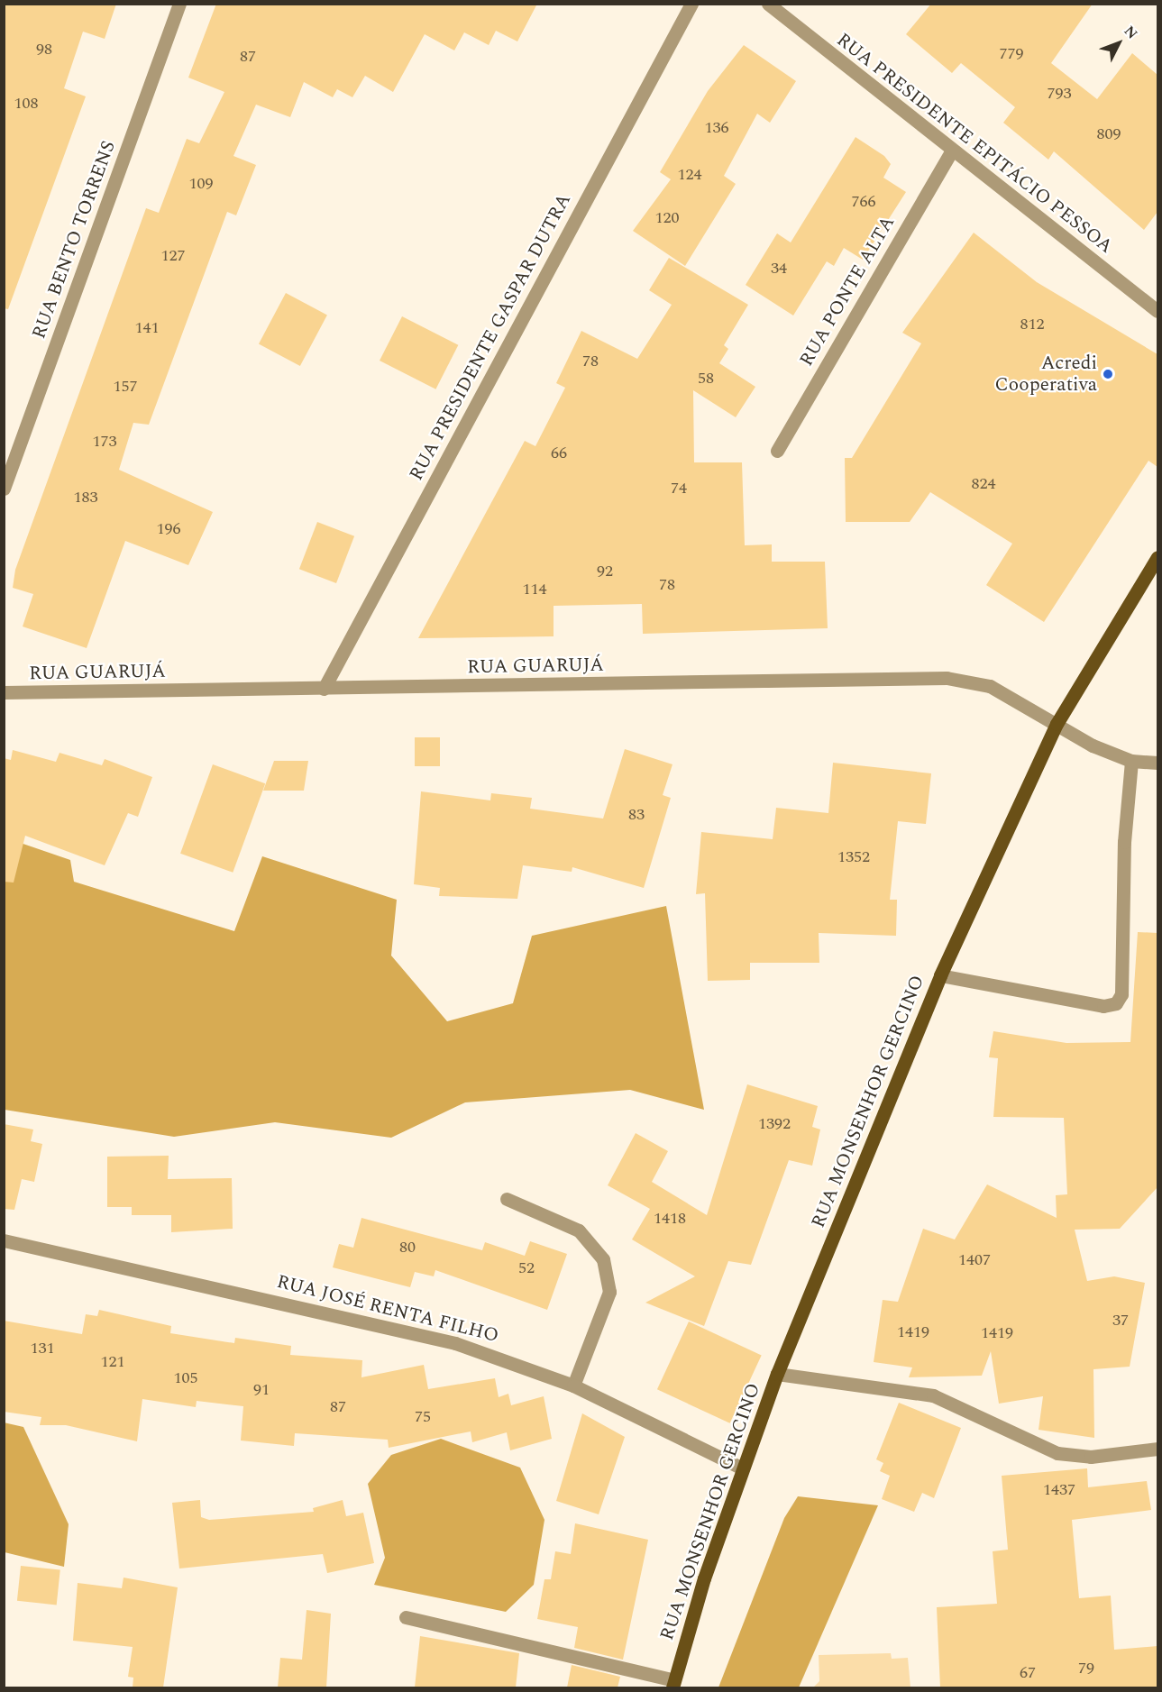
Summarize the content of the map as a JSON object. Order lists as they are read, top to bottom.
{
  "streets": {
    "main road": ["RUA MONSENHOR GERCINO"],
    "street": [
      "RUA PRESIDENTE EPITÁCIO PESSOA",
      "RUA BENTO TORRENS",
      "RUA PONTE ALTA",
      "RUA PRESIDENTE GASPAR DUTRA",
      "RUA GUARUJÁ",
      "RUA JOSÉ RENTA FILHO"
    ]
  },
  "crossings": [
    ["RUA PRESIDENTE EPITÁCIO PESSOA", "RUA PONTE ALTA"],
    ["RUA PRESIDENTE GASPAR DUTRA", "RUA GUARUJÁ"],
    ["RUA GUARUJÁ", "RUA MONSENHOR GERCINO"],
    ["RUA MONSENHOR GERCINO", "RUA JOSÉ RENTA FILHO"]
  ],
  "places": ["Acredi Cooperativa"],
  "house_numbers": [
    "98",
    "779",
    "87",
    "793",
    "108",
    "136",
    "809",
    "124",
    "109",
    "766",
    "120",
    "127",
    "34",
    "812",
    "141",
    "78",
    "58",
    "157",
    "173",
    "66",
    "824",
    "74",
    "183",
    "196",
    "92",
    "78",
    "114",
    "83",
    "1352",
    "1392",
    "1418",
    "80",
    "1407",
    "52",
    "37",
    "1419",
    "1419",
    "131",
    "121",
    "105",
    "91",
    "87",
    "75",
    "1437",
    "79",
    "67"
  ],
  "north": "top right"
}
